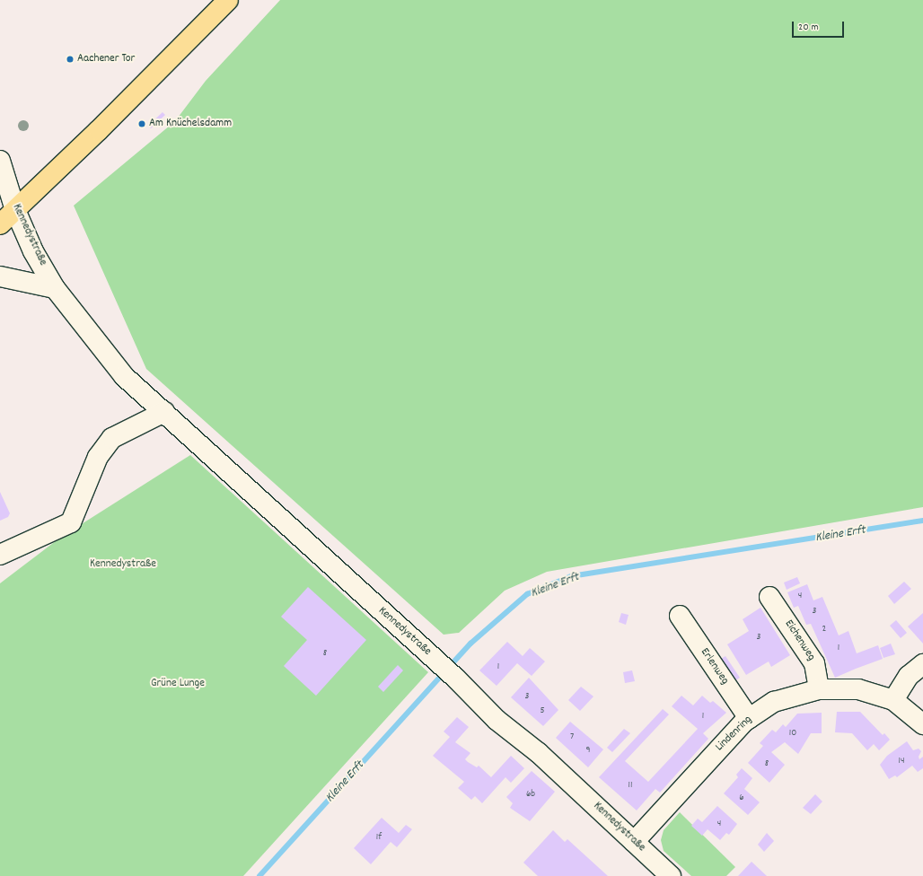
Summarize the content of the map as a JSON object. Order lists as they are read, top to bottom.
{
  "streets": {
    "street": [
      "Kennedystraße",
      "Eichenweg",
      "Erlenweg",
      "Lindenring"
    ]
  },
  "crossings": [
    ["Kennedystraße", "Lindenring"],
    ["Eichenweg", "Lindenring"],
    ["Erlenweg", "Lindenring"]
  ],
  "water": ["Kleine Erft"],
  "parks": ["Kennedystraße", "Grüne Lunge"],
  "places": ["Aachener Tor", "Am Knüchelsdamm"],
  "house_numbers": [
    "4",
    "3",
    "2",
    "3",
    "1",
    "8",
    "1",
    "3",
    "5",
    "1",
    "10",
    "7",
    "9",
    "14",
    "8",
    "11",
    "6b",
    "6",
    "4",
    "1f"
  ],
  "scale_bar": "20 m"
}
